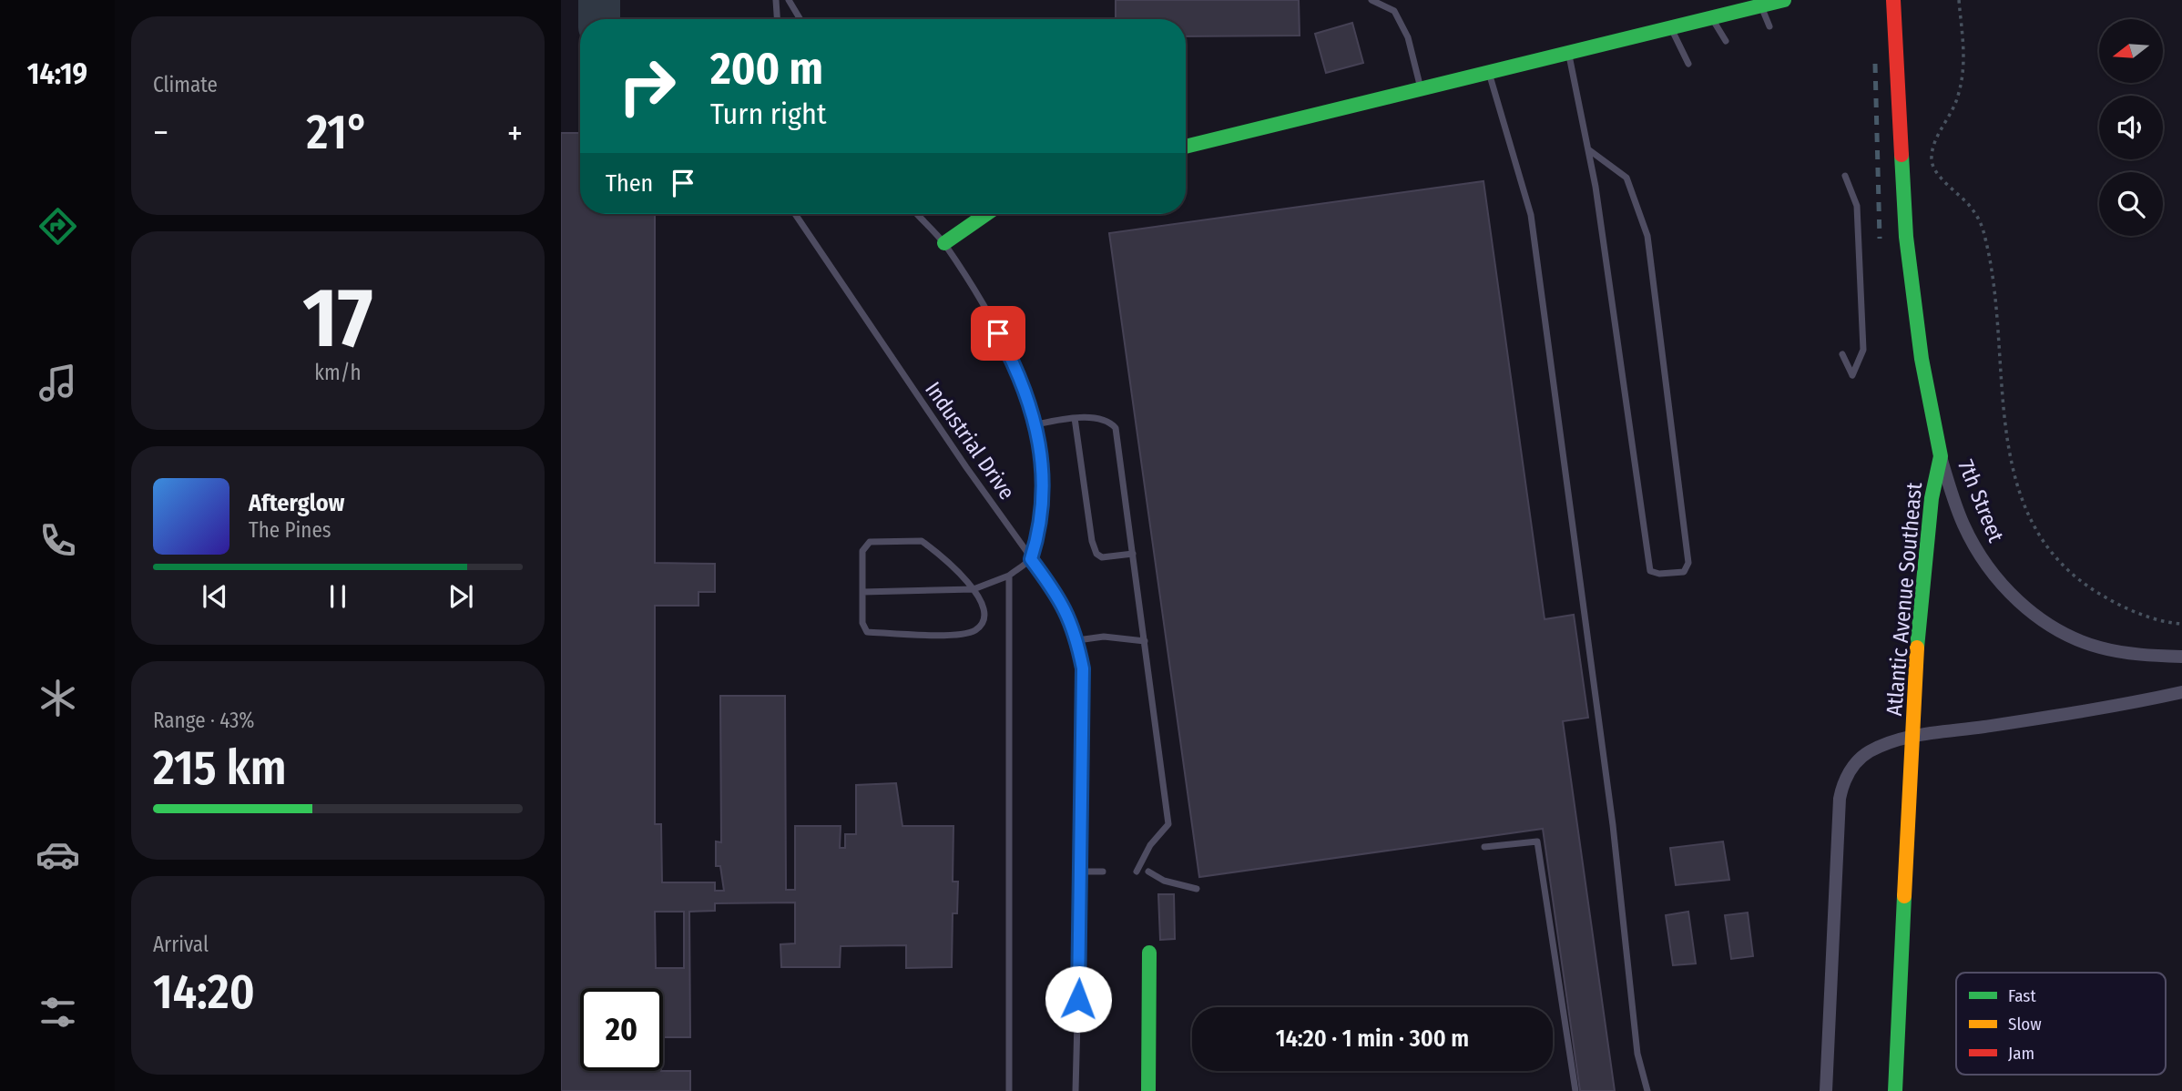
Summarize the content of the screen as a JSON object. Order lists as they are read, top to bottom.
{
  "streets": {
    "street": ["7th Street", "Atlantic Avenue Southeast"],
    "lane": ["Industrial Drive"]
  },
  "crossings": [
    ["7th Street", "Atlantic Avenue Southeast"]
  ],
  "legend": ["Fast", "Slow", "Jam"],
  "north": "left",
  "page": {
    "tabs": "14:19",
    "tile": [
      "Climate",
      ["17", "km/h"],
      ["Range · 43%", "215 km"],
      ["Arrival", "14:20"]
    ],
    "turn": ["200 m", "Turn right"],
    "heat": ["−", "21°", "+"],
    "then": "Then",
    "song": ["Afterglow", "The Pines"],
    "limit": "20",
    "trip": "14:20 · 1 min · 300 m"
  }
}
